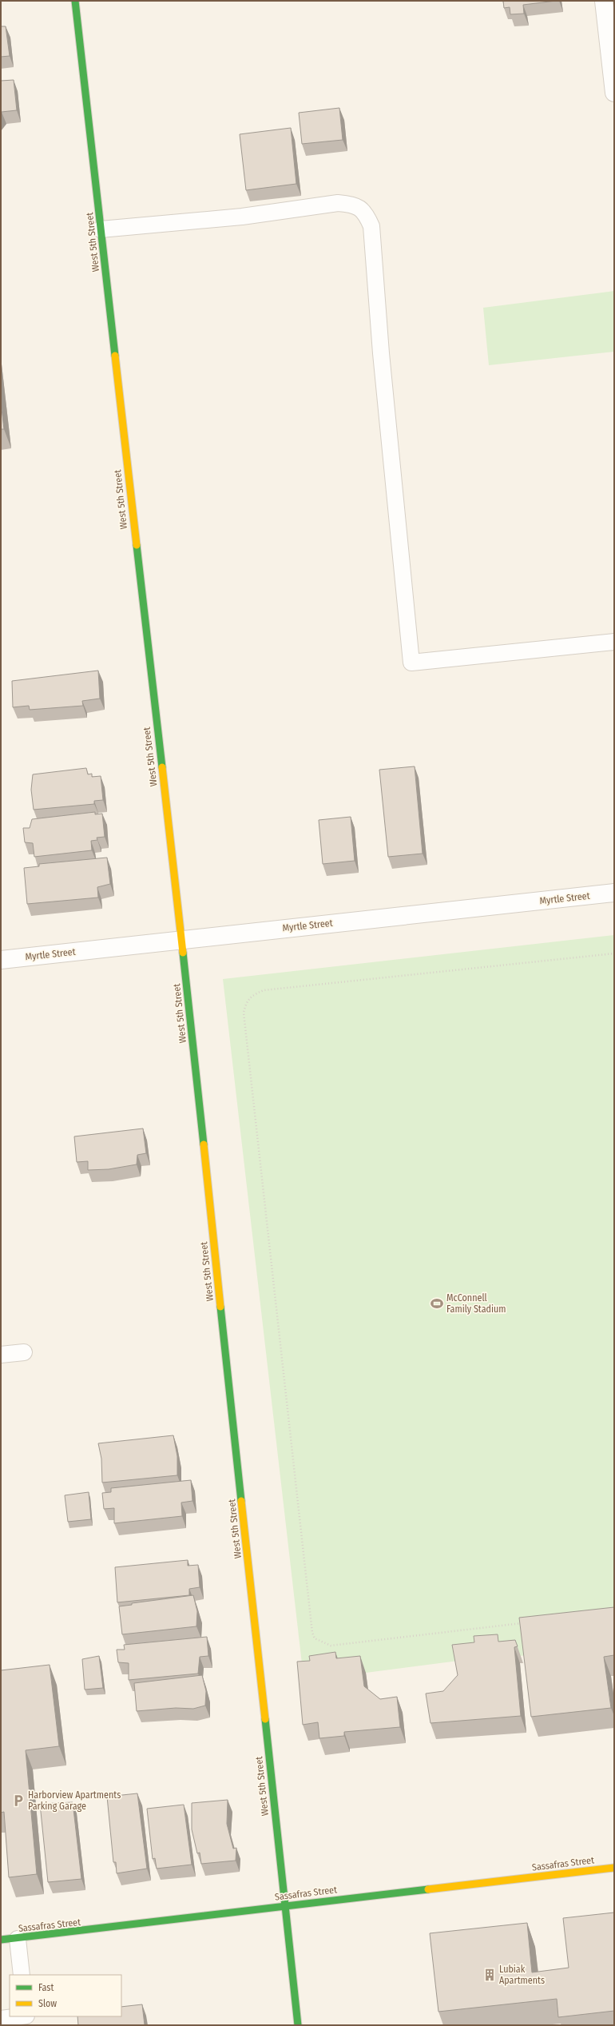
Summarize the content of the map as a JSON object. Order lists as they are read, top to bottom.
{
  "streets": {
    "street": ["West 5th Street", "Myrtle Street", "Sassafras Street"]
  },
  "crossings": [
    ["West 5th Street", "Myrtle Street"],
    ["West 5th Street", "Sassafras Street"]
  ],
  "places": {
    "sports": ["McConnell Family Stadium"],
    "parking": ["Harborview Apartments Parking Garage"],
    "building": ["Lubiak Apartments"]
  },
  "legend": ["Fast", "Slow"]
}
